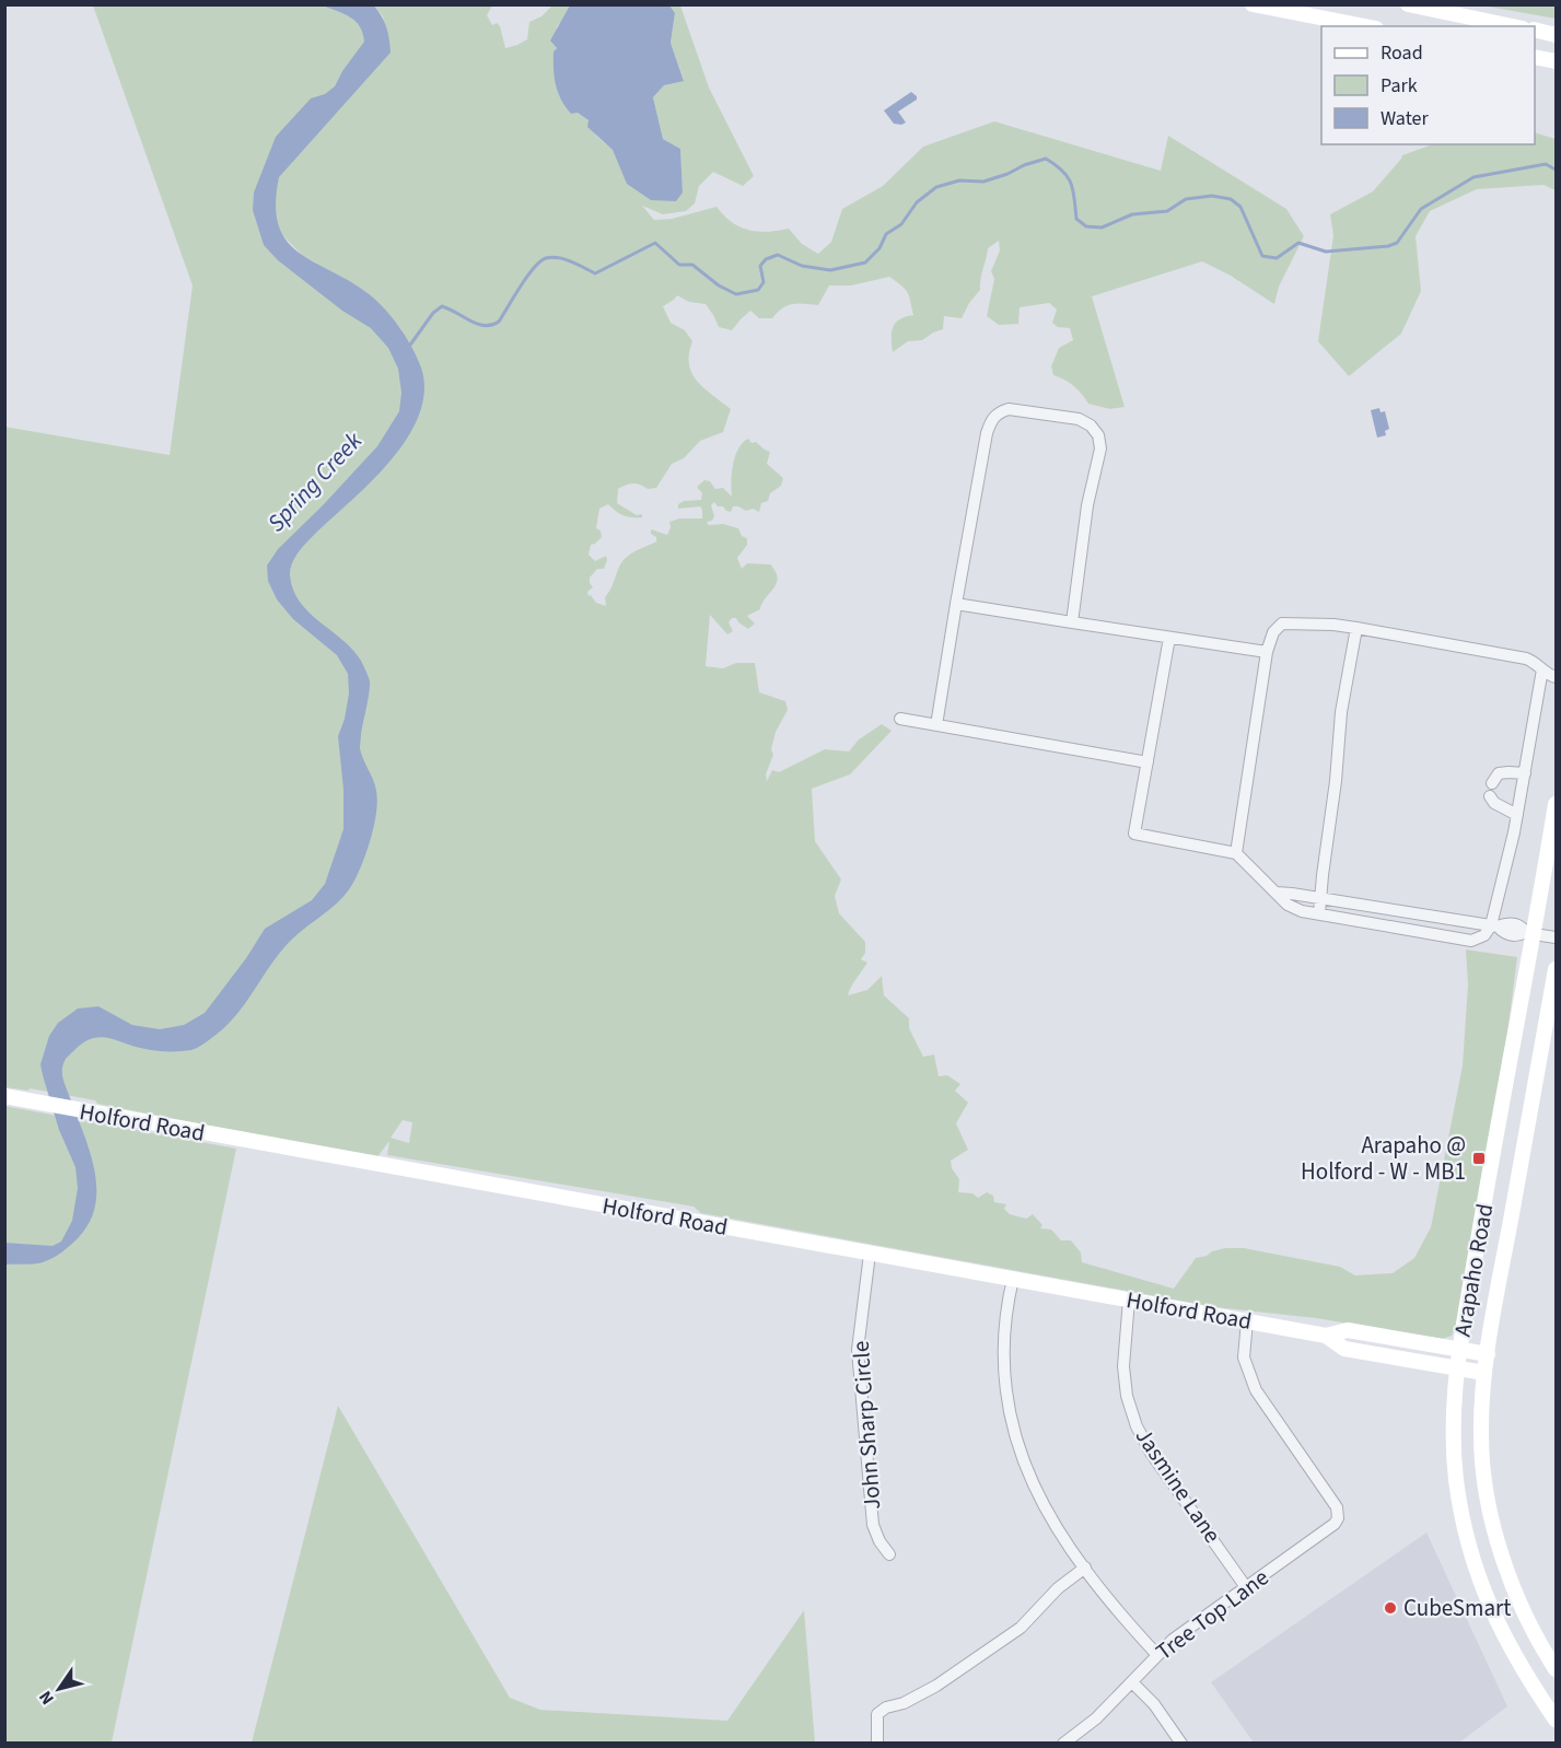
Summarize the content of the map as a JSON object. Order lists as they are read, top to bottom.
{
  "streets": {
    "main road": ["Holford Road", "Arapaho Road"],
    "street": ["John Sharp Circle", "Jasmine Lane", "Tree Top Lane"]
  },
  "crossings": [
    ["Holford Road", "Arapaho Road"],
    ["Holford Road", "John Sharp Circle"],
    ["Holford Road", "Jasmine Lane"],
    ["Holford Road", "Tree Top Lane"],
    ["Jasmine Lane", "Tree Top Lane"]
  ],
  "water": ["Spring Creek"],
  "places": {
    "transit": ["Arapaho @ Holford - W - MB1"],
    "other": ["CubeSmart"]
  },
  "legend": ["Road", "Park", "Water"],
  "north": "bottom left"
}
